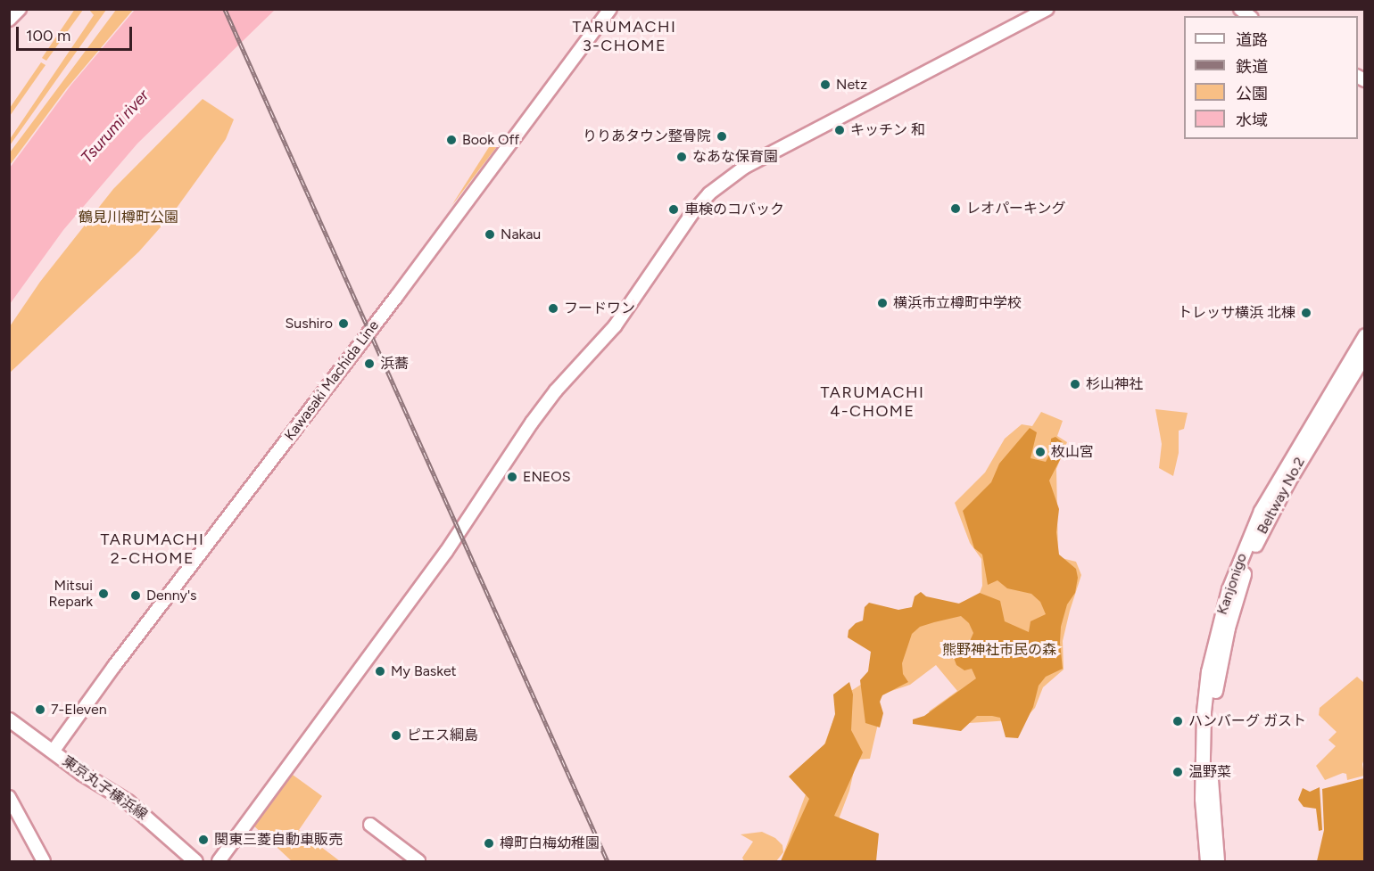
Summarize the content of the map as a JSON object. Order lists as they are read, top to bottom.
{
  "streets": {
    "main road": ["Kanjonigo", "東京丸子横浜線"],
    "street": ["Kawasaki Machida Line"]
  },
  "crossings": [
    ["Kawasaki Machida Line", "東京丸子横浜線"]
  ],
  "districts": ["TARUMACHI 3-CHOME", "TARUMACHI 4-CHOME", "TARUMACHI 2-CHOME"],
  "water": ["Tsurumi river"],
  "parks": ["鶴見川樽町公園", "熊野神社市民の森"],
  "places": [
    "Netz",
    "キッチン 和",
    "りりあタウン整骨院",
    "Book Off",
    "なあな保育園",
    "レオパーキング",
    "車検のコバック",
    "Nakau",
    "横浜市立樽町中学校",
    "フードワン",
    "トレッサ横浜 北棟",
    "Sushiro",
    "浜蕎",
    "杉山神社",
    "枚山宮",
    "ENEOS",
    "Mitsui Repark",
    "Denny's",
    "My Basket",
    "7-Eleven",
    "ハンバーグ ガスト",
    "ピエス綱島",
    "温野菜",
    "関東三菱自動車販売",
    "樽町白梅幼稚園"
  ],
  "legend": [
    "道路",
    "鉄道",
    "公園",
    "水域"
  ],
  "scale_bar": "100 m"
}
